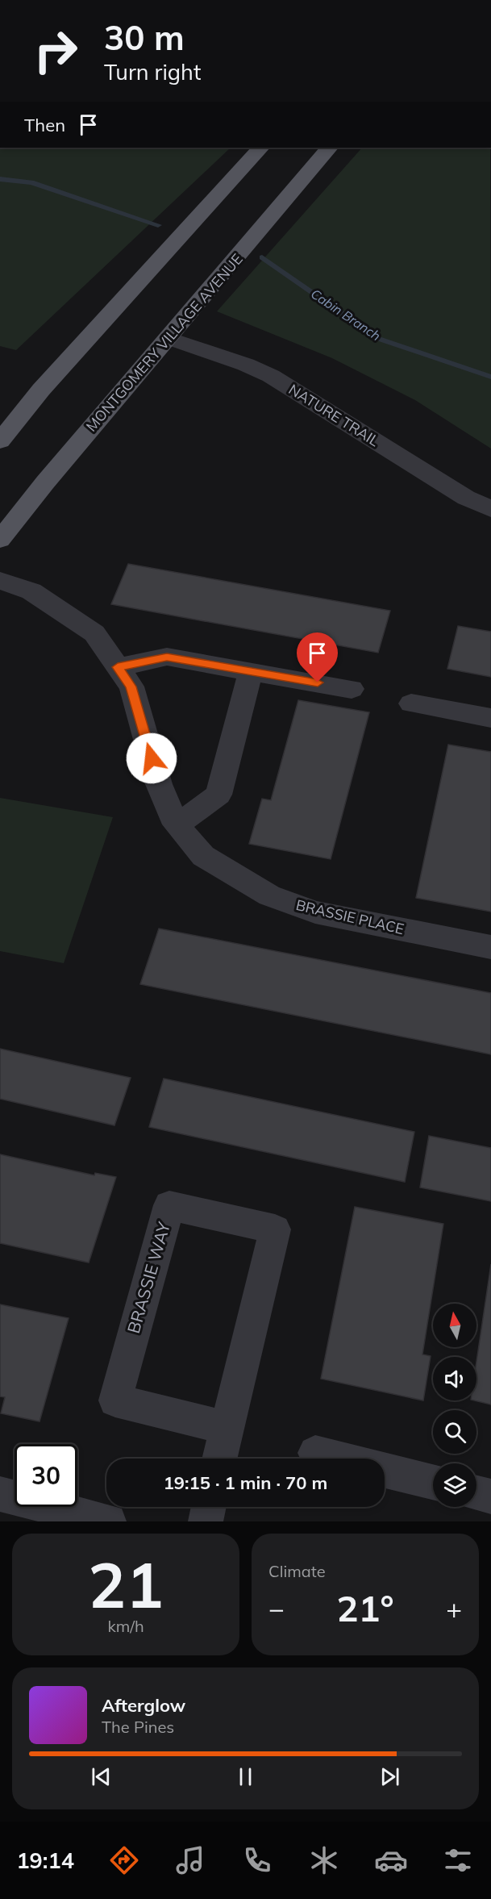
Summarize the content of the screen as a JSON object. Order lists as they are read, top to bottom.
{
  "streets": {
    "main road": ["MONTGOMERY VILLAGE AVENUE"],
    "street": ["NATURE TRAIL", "BRASSIE PLACE", "BRASSIE WAY"]
  },
  "crossings": [
    ["MONTGOMERY VILLAGE AVENUE", "NATURE TRAIL"]
  ],
  "water": ["Cabin Branch"],
  "north": "top",
  "page": {
    "turn": ["30 m", "Turn right"],
    "then": "Then",
    "limit": "30",
    "trip": "19:15 · 1 min · 70 m",
    "tile": [
      ["21", "km/h"],
      "Climate"
    ],
    "heat": ["−", "21°", "+"],
    "song": ["Afterglow", "The Pines"],
    "tabs": "19:14"
  }
}
